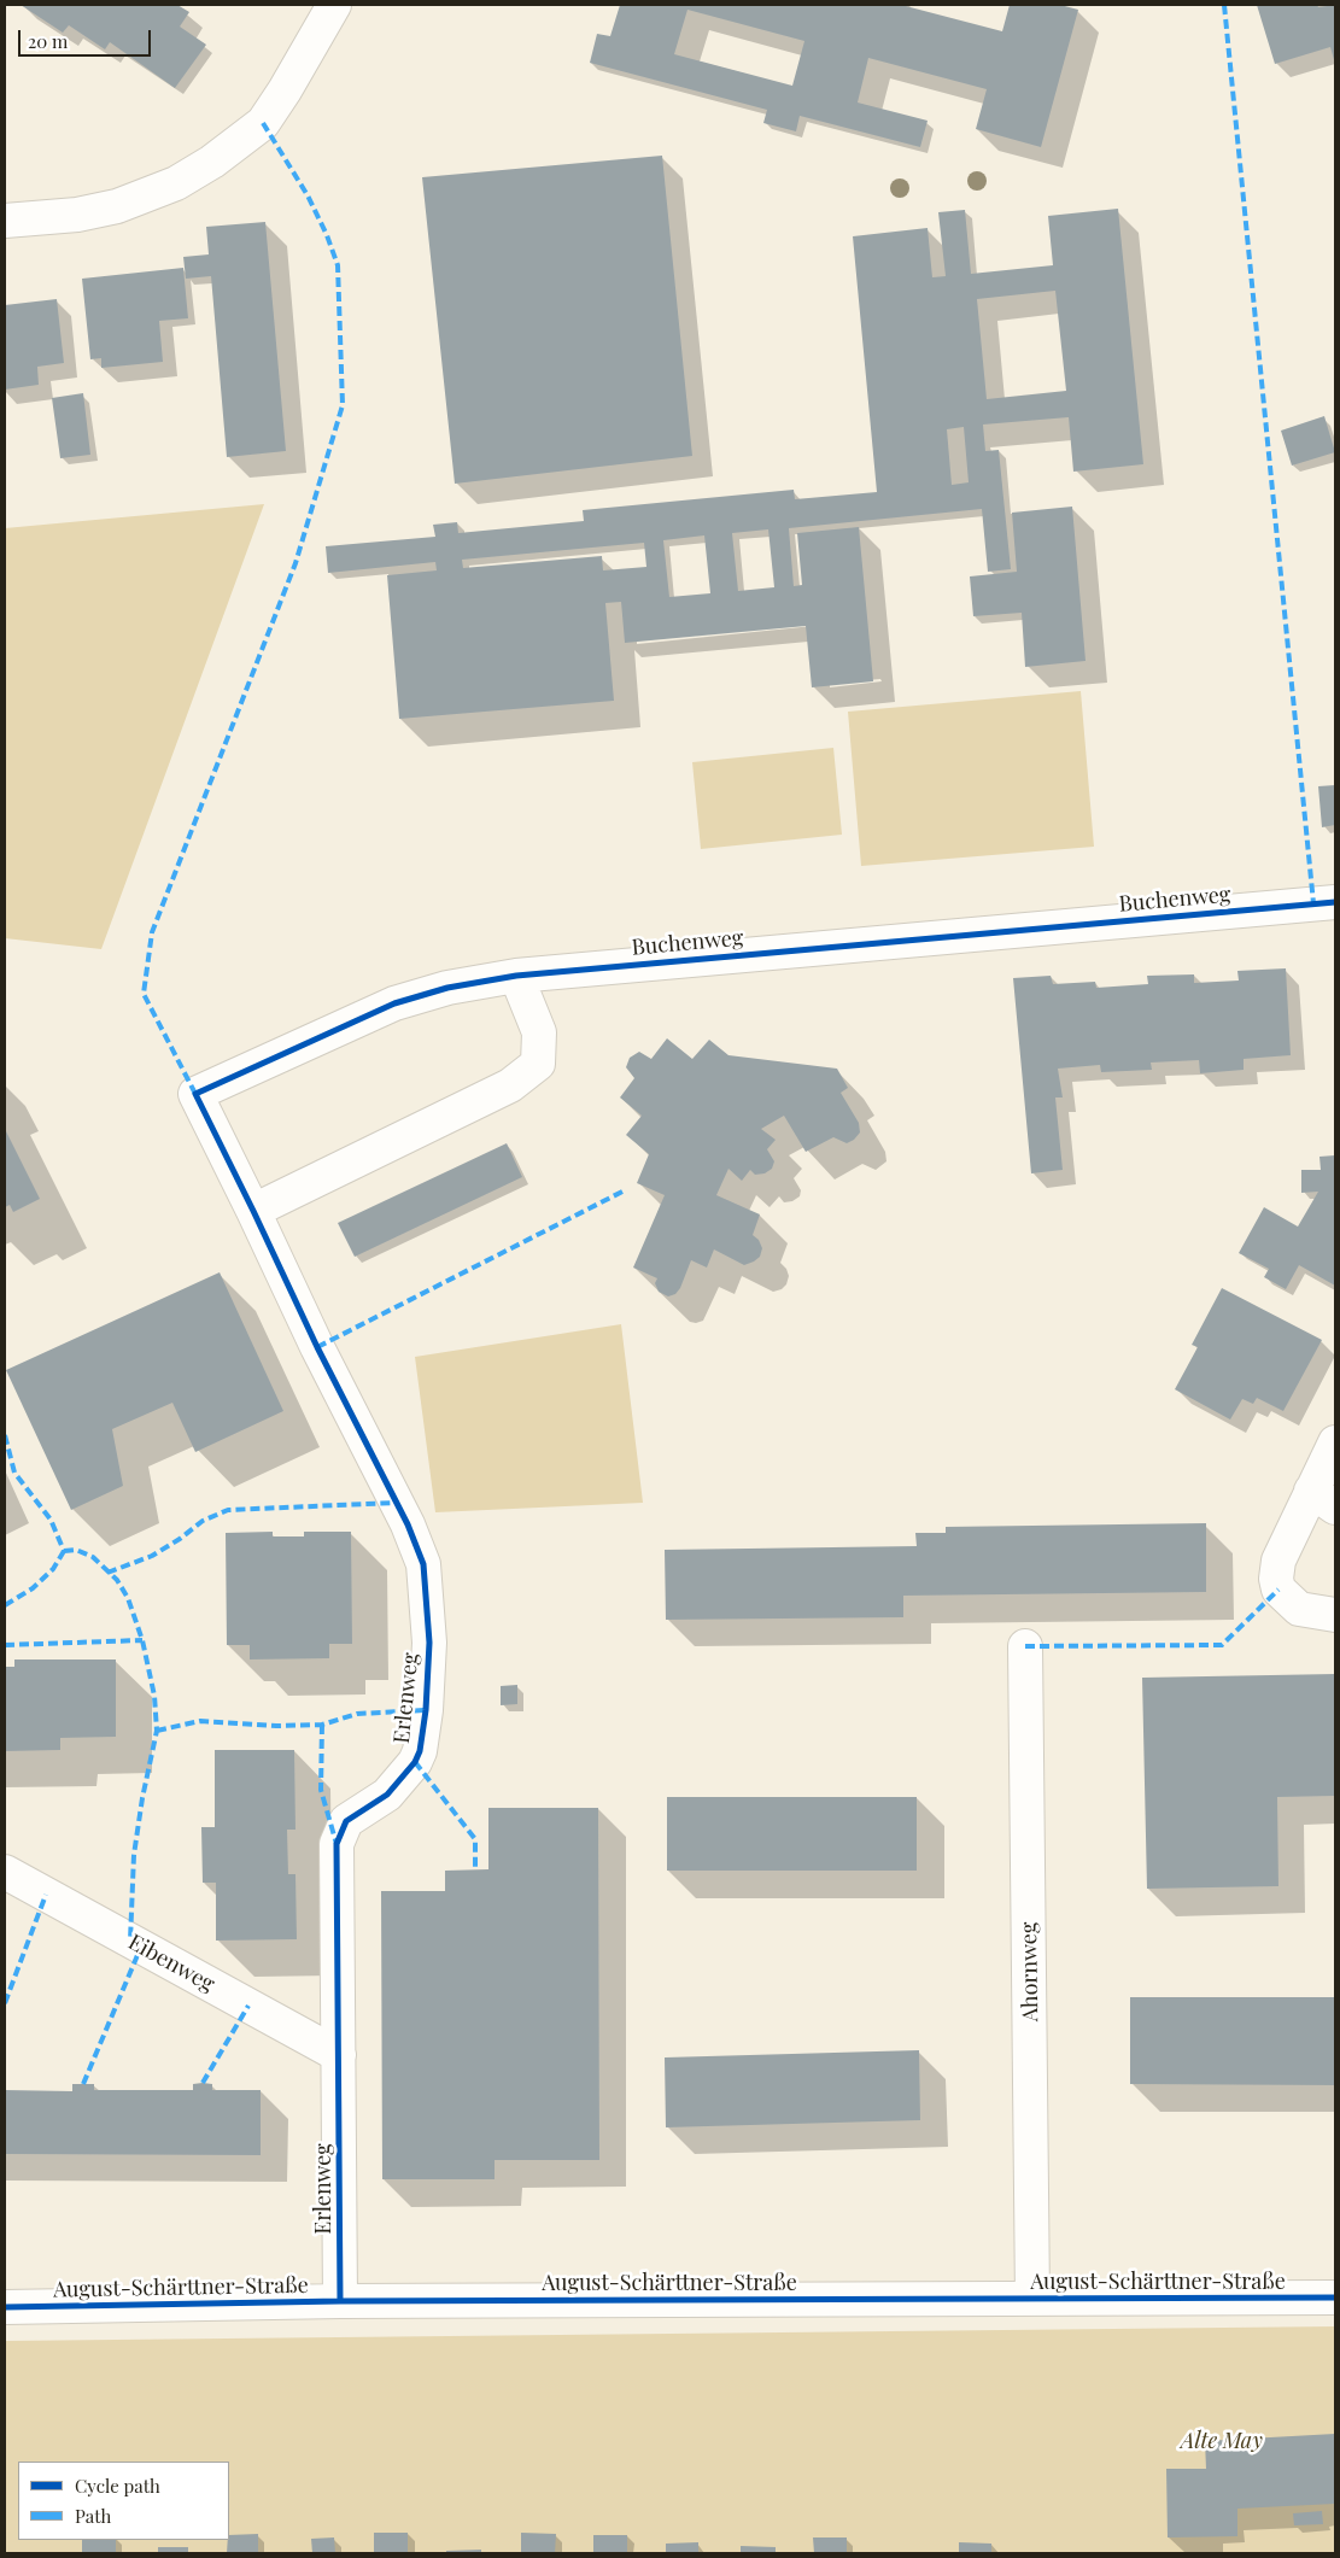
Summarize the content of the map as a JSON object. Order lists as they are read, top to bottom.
{
  "streets": {
    "street": [
      "Buchenweg",
      "Erlenweg",
      "Eibenweg",
      "Ahornweg",
      "August-Schärttner-Straße"
    ]
  },
  "crossings": [
    ["Buchenweg", "Erlenweg"],
    ["Erlenweg", "Eibenweg"],
    ["Erlenweg", "August-Schärttner-Straße"],
    ["Ahornweg", "August-Schärttner-Straße"]
  ],
  "parks": ["Alte May"],
  "legend": ["Cycle path", "Path"],
  "scale_bar": "20 m"
}
